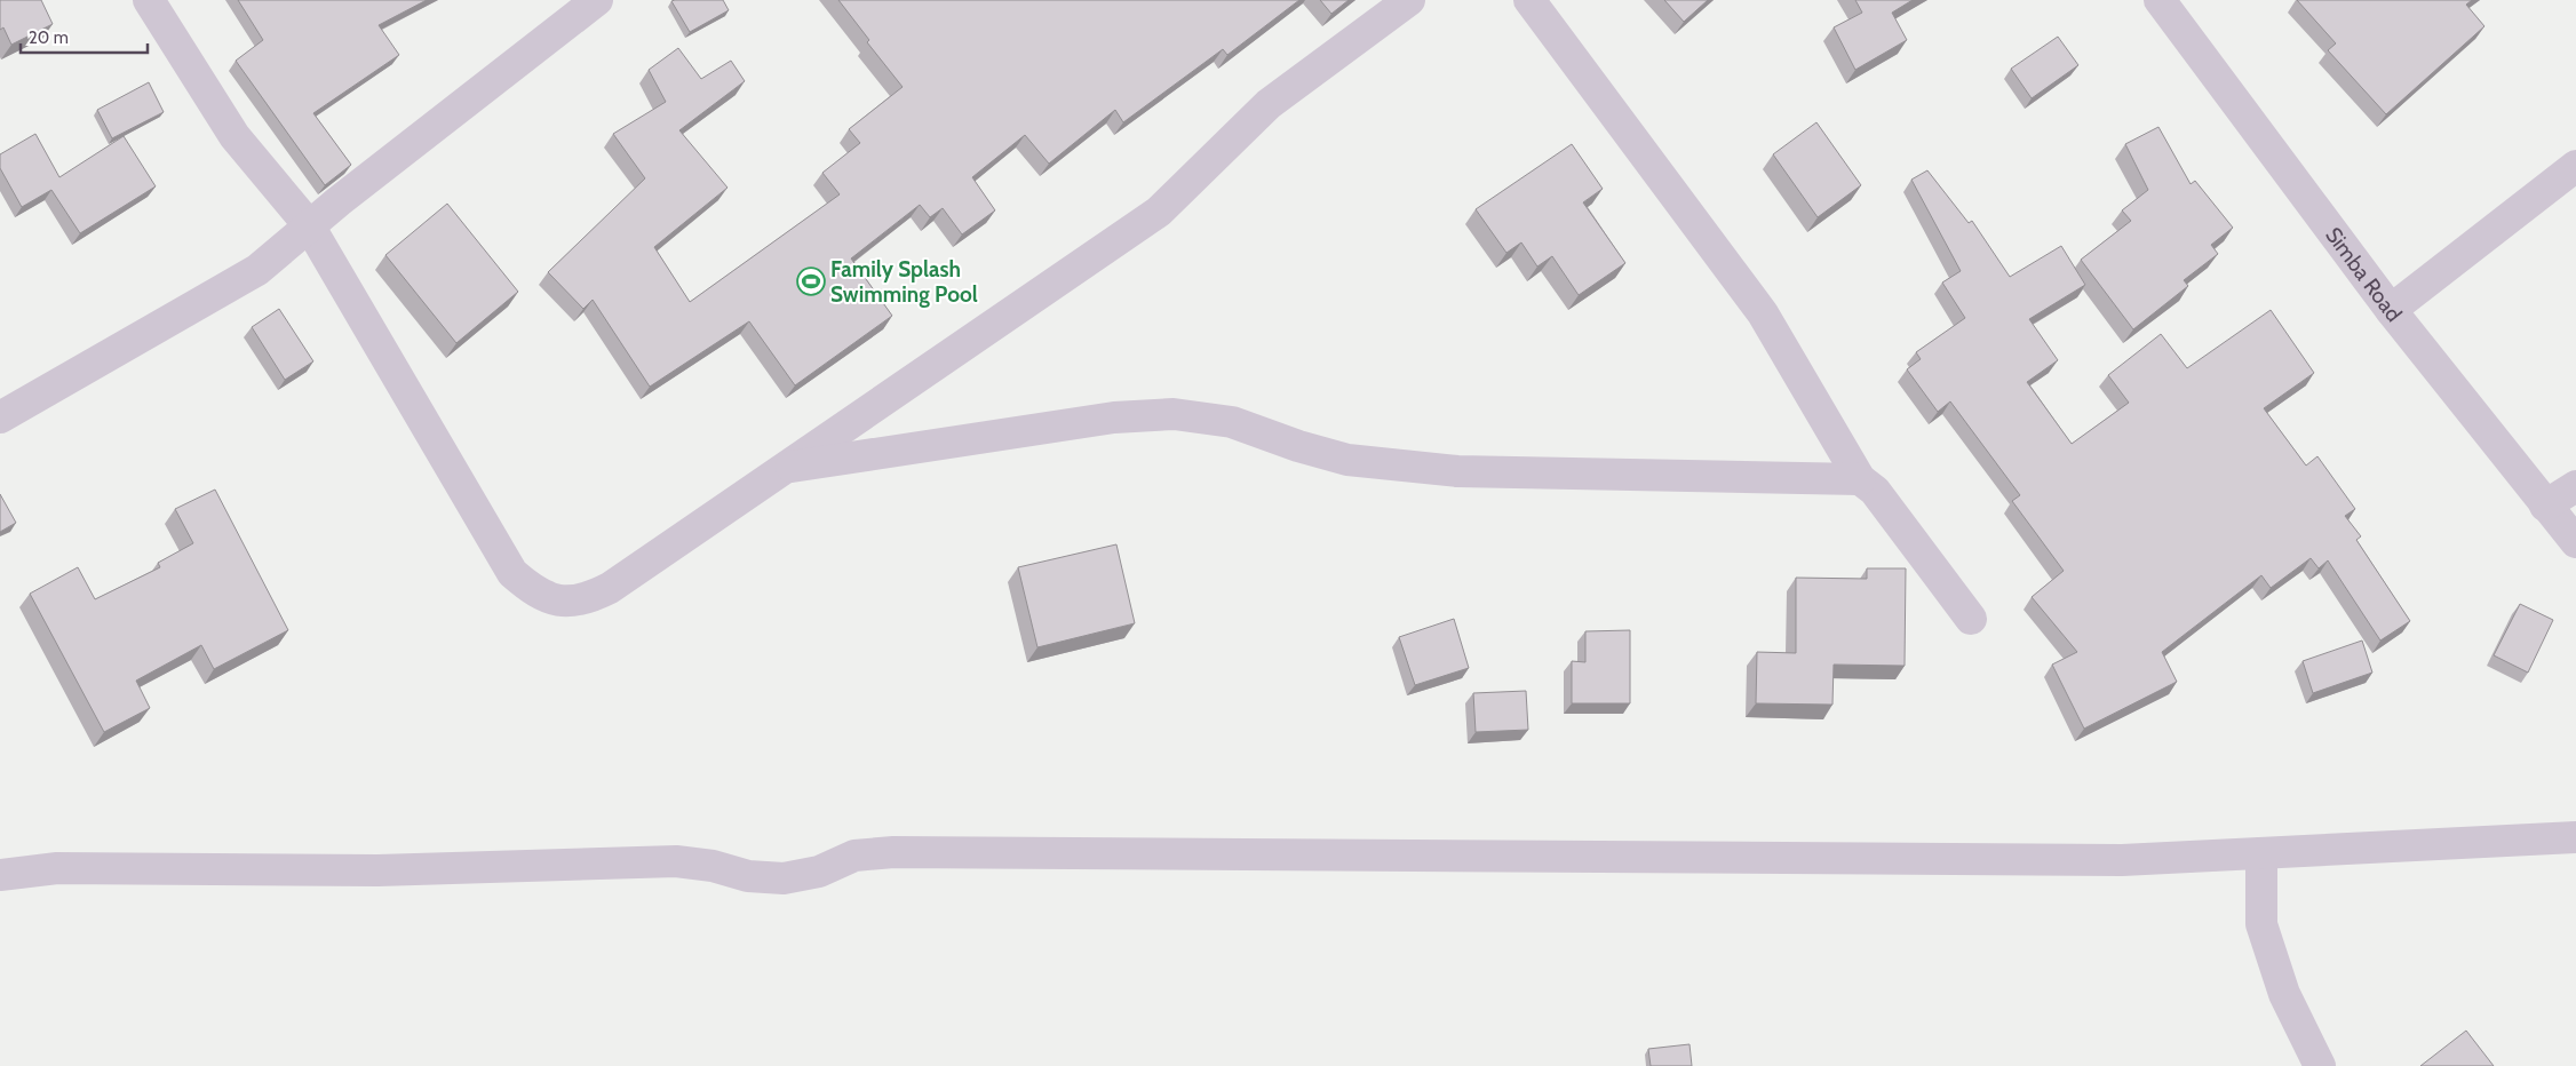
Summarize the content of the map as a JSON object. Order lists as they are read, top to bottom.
{
  "streets": {
    "street": ["Simba Road"]
  },
  "places": {
    "sports": ["Family Splash Swimming Pool"]
  },
  "scale_bar": "20 m"
}
